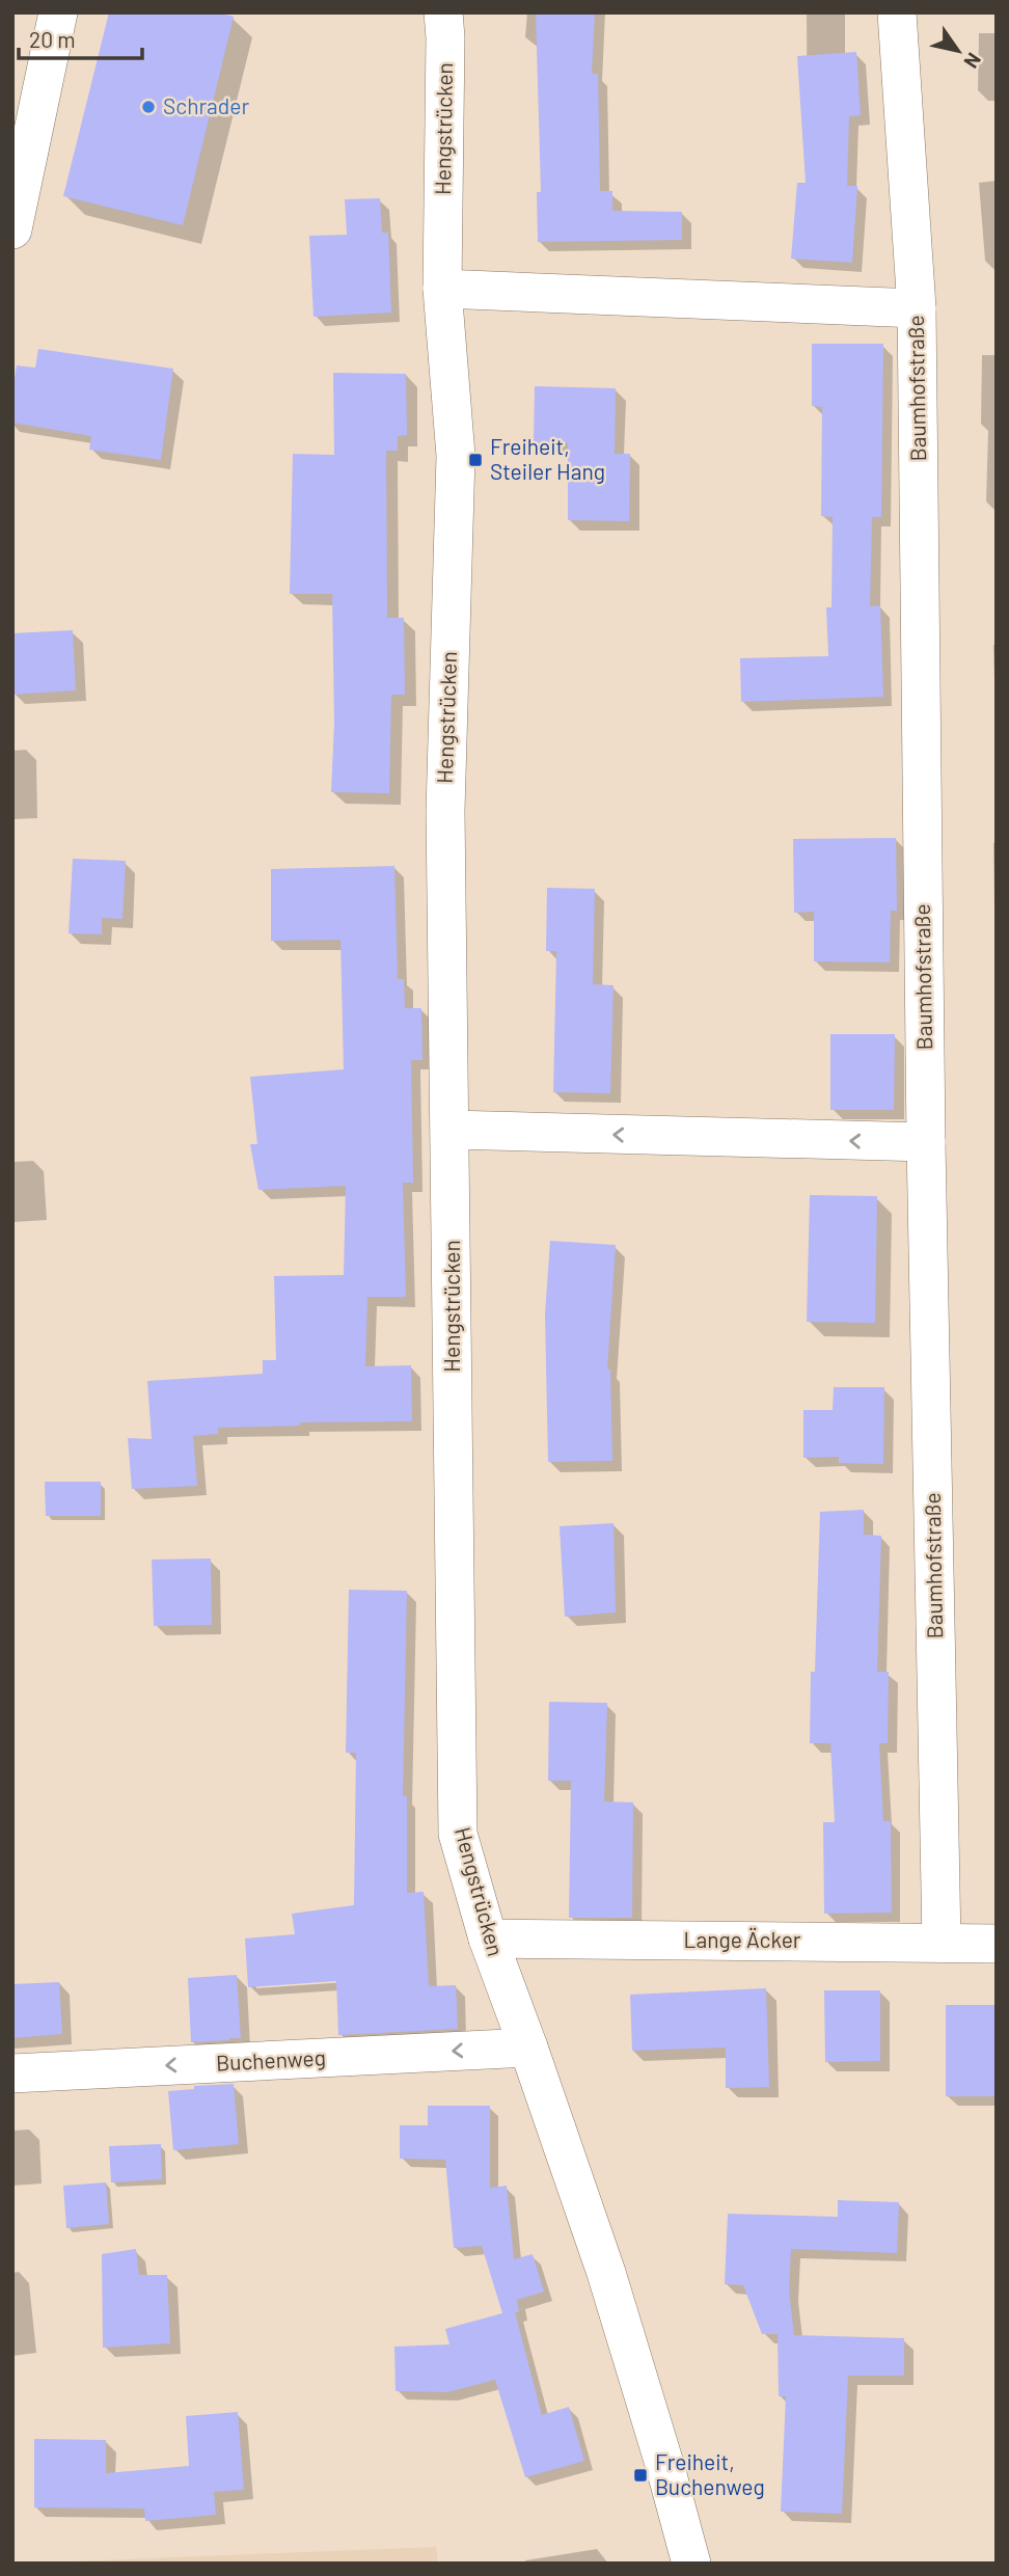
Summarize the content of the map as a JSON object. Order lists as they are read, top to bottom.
{
  "streets": {
    "street": [
      "Hengstrücken",
      "Baumhofstraße",
      "Lange Äcker",
      "Buchenweg"
    ]
  },
  "crossings": [
    ["Hengstrücken", "Lange Äcker"],
    ["Hengstrücken", "Buchenweg"],
    ["Baumhofstraße", "Lange Äcker"]
  ],
  "one_way": ["Buchenweg"],
  "places": {
    "other": ["Schrader"],
    "transit": ["Freiheit, Steiler Hang", "Freiheit, Buchenweg"]
  },
  "scale_bar": "20 m",
  "north": "bottom right"
}
